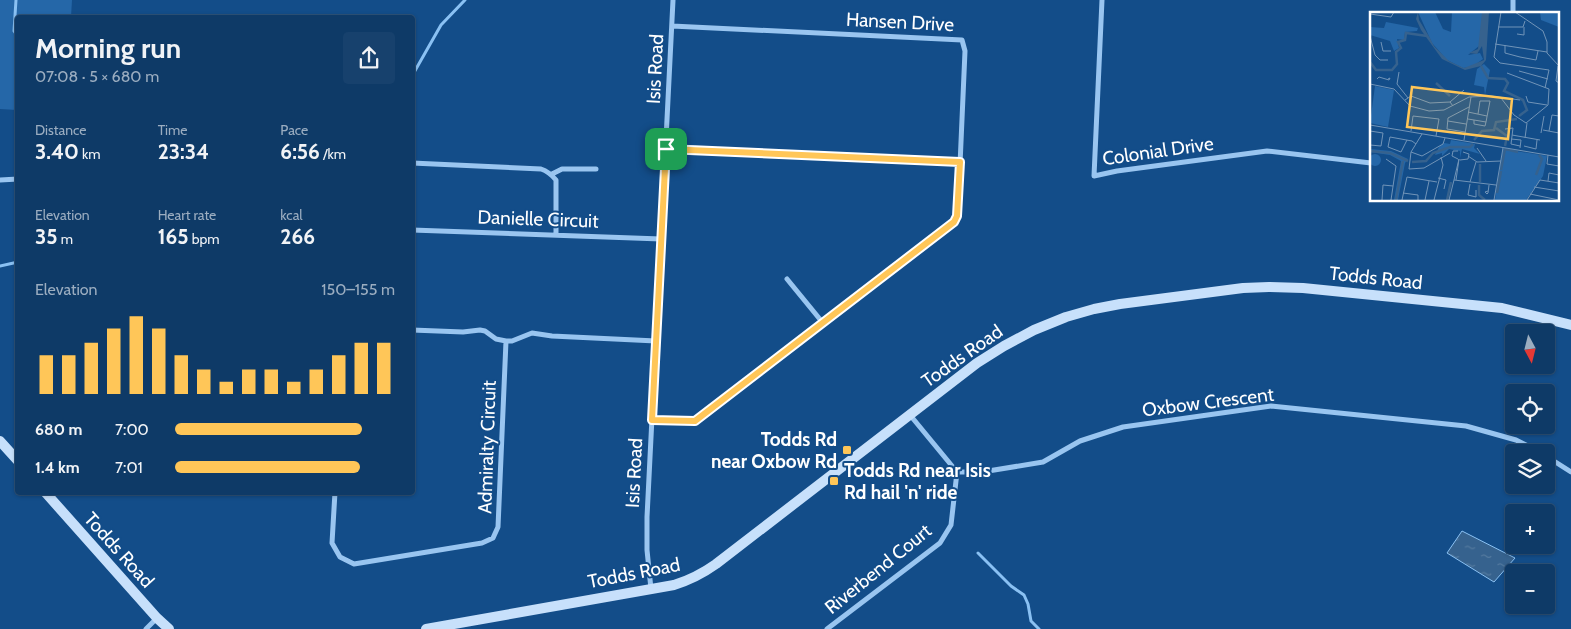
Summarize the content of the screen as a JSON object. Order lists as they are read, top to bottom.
{
  "streets": {
    "street": [
      "Hansen Drive",
      "Isis Road",
      "Colonial Drive",
      "Danielle Circuit",
      "Todds Road",
      "Oxbow Crescent",
      "Admiralty Circuit",
      "Riverbend Court"
    ]
  },
  "crossings": [
    ["Hansen Drive", "Isis Road"],
    ["Isis Road", "Danielle Circuit"],
    ["Isis Road", "Todds Road"],
    ["Oxbow Crescent", "Riverbend Court"]
  ],
  "places": {
    "transit": ["Todds Rd near Oxbow Rd", "Todds Rd near Isis Rd hail 'n' ride"]
  },
  "north": "bottom",
  "page": {
    "heading": ["Morning run", "07:08 · 5 × 680 m"],
    "stats": [
      ["Distance", "3.40 km"],
      ["Time", "23:34"],
      ["Pace", "6:56 /km"],
      ["Elevation", "35 m"],
      ["Heart rate", "165 bpm"],
      ["kcal", "266"]
    ],
    "chart": ["Elevation", "150–155 m"],
    "map_buttons": ["+", "−"],
    "list": [
      {
        "name": "680 m",
        "note": "7:00"
      },
      {
        "name": "1.4 km",
        "note": "7:01"
      }
    ]
  }
}
